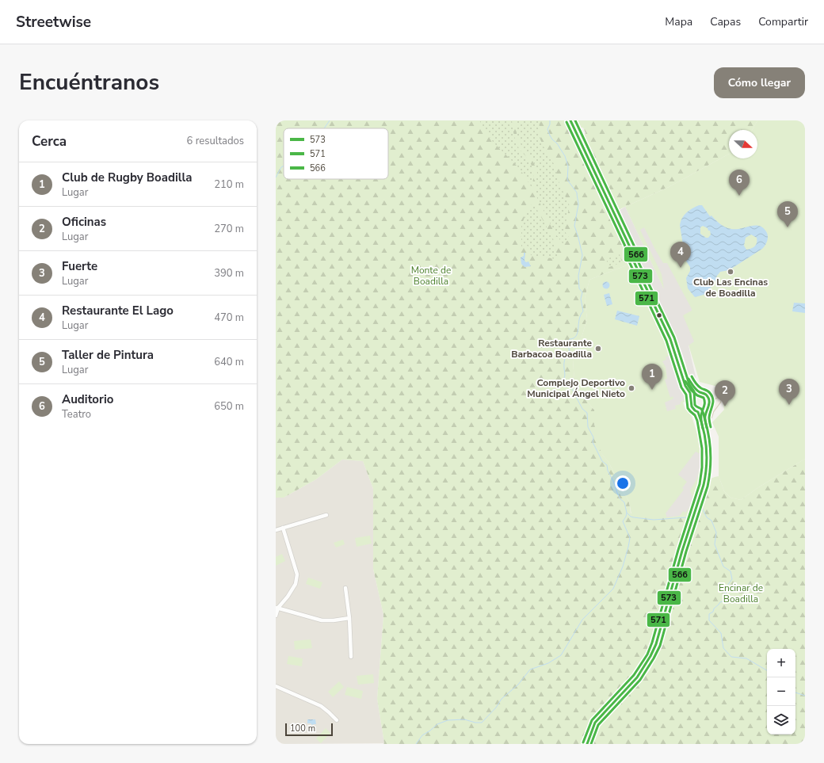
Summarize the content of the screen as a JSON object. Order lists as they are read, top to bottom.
{
  "parks": ["Monte de Boadilla", "Encinar de Boadilla"],
  "places": ["Club Las Encinas de Boadilla", "Restaurante Barbacoa Boadilla", "Complejo Deportivo Municipal Ángel Nieto"],
  "lines": ["transit line 573", "transit line 566", "transit line 571"],
  "legend": ["573", "571", "566"],
  "scale_bar": "100 m",
  "north": "right",
  "page": {
    "header": "Streetwise",
    "nav": ["Mapa", "Capas", "Compartir"],
    "title": "Encuéntranos",
    "buttons": "Cómo llegar",
    "heading": ["Cerca", "6 resultados"],
    "list": [
      {
        "mark": "1",
        "name": "Club de Rugby Boadilla",
        "note": "Lugar",
        "value": "210 m"
      },
      {
        "mark": "2",
        "name": "Oficinas",
        "note": "Lugar",
        "value": "270 m"
      },
      {
        "mark": "3",
        "name": "Fuerte",
        "note": "Lugar",
        "value": "390 m"
      },
      {
        "mark": "4",
        "name": "Restaurante El Lago",
        "note": "Lugar",
        "value": "470 m"
      },
      {
        "mark": "5",
        "name": "Taller de Pintura",
        "note": "Lugar",
        "value": "640 m"
      },
      {
        "mark": "6",
        "name": "Auditorio",
        "note": "Teatro",
        "value": "650 m"
      }
    ],
    "pins": [
      "6",
      "5",
      "4",
      "1",
      "3",
      "2"
    ],
    "map_buttons": ["+", "−"],
    "scale": "100 m"
  }
}
